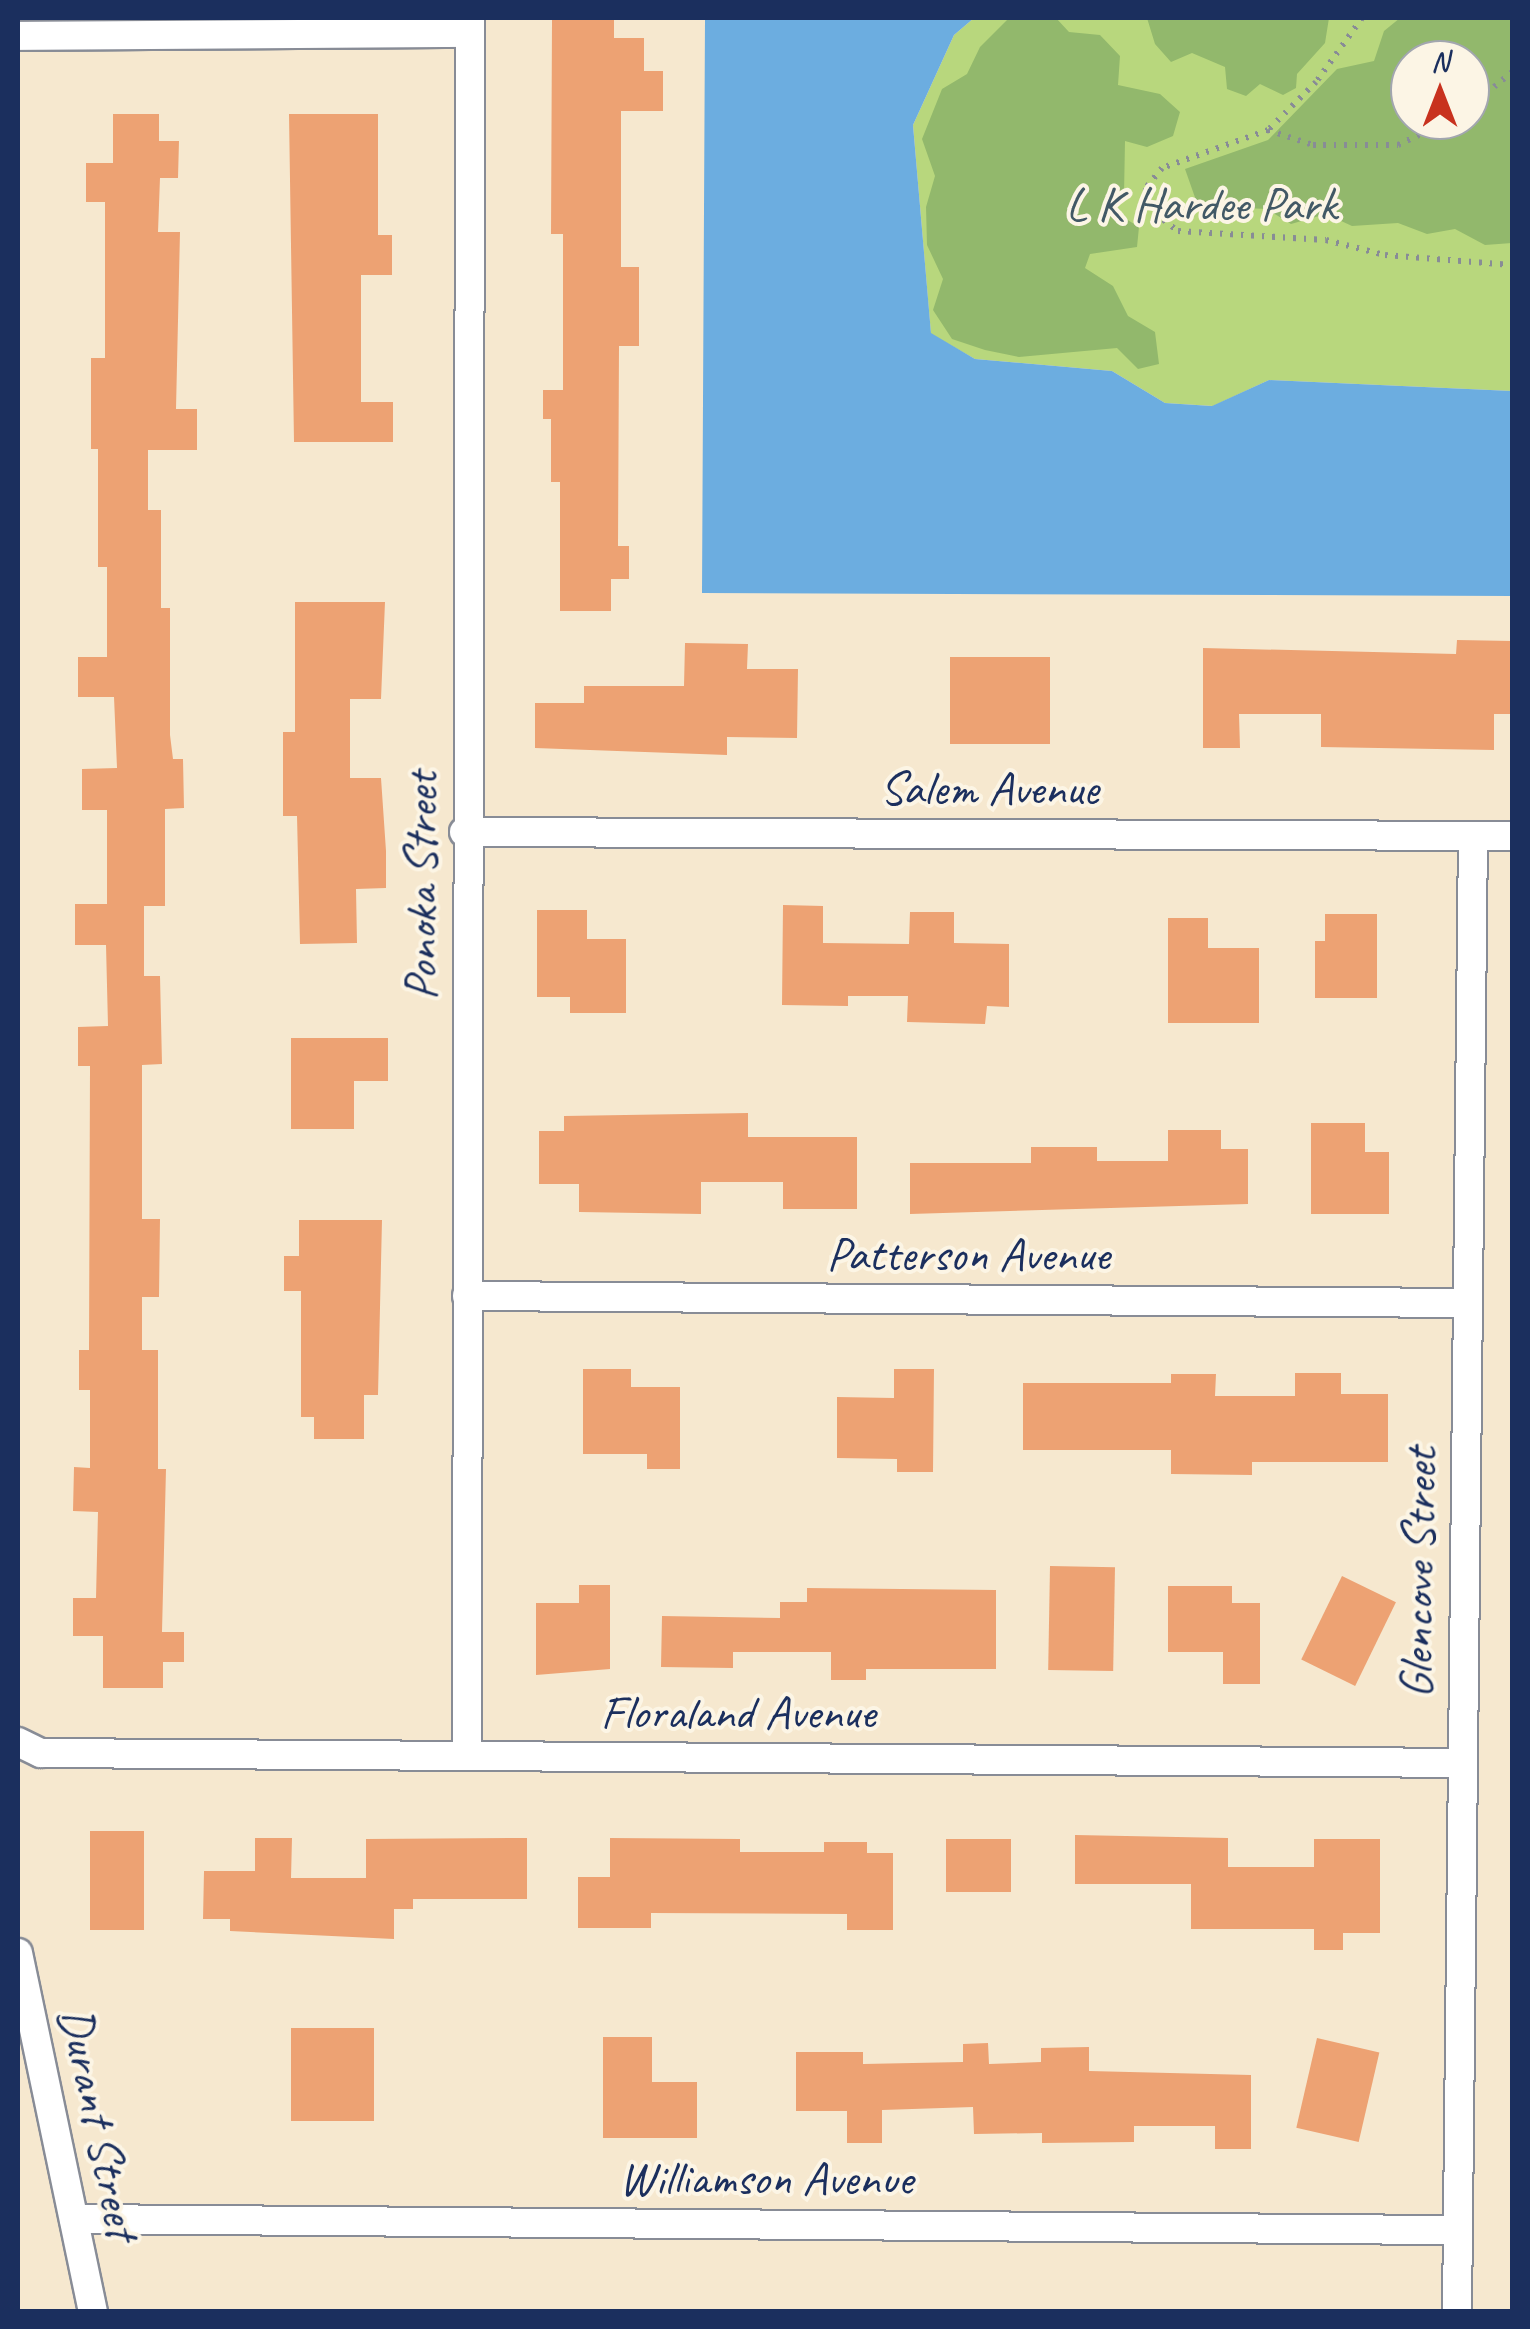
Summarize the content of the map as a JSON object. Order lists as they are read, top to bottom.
{
  "streets": {
    "street": [
      "Salem Avenue",
      "Ponoka Street",
      "Patterson Avenue",
      "Glencove Street",
      "Floraland Avenue",
      "Durant Street",
      "Williamson Avenue"
    ]
  },
  "crossings": [
    ["Salem Avenue", "Ponoka Street"],
    ["Salem Avenue", "Glencove Street"],
    ["Ponoka Street", "Patterson Avenue"],
    ["Ponoka Street", "Floraland Avenue"],
    ["Patterson Avenue", "Glencove Street"],
    ["Glencove Street", "Floraland Avenue"],
    ["Glencove Street", "Williamson Avenue"],
    ["Durant Street", "Williamson Avenue"]
  ],
  "parks": ["L K Hardee Park"],
  "north": "top"
}
